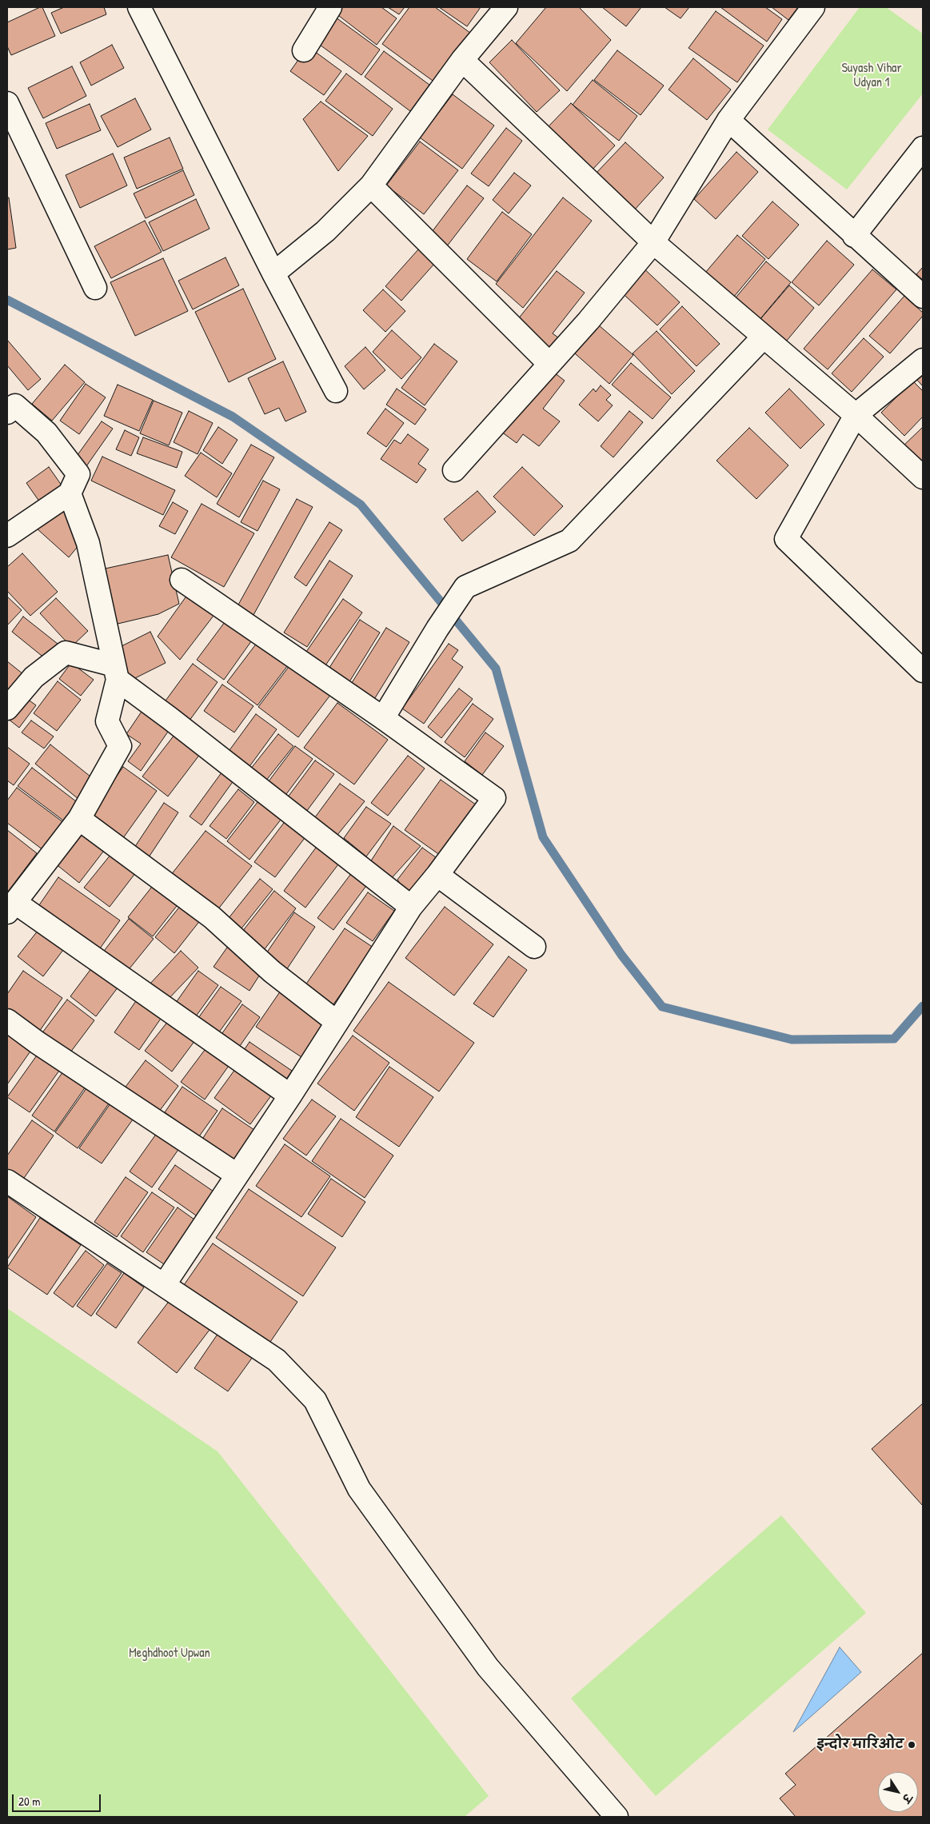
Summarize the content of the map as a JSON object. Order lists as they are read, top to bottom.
{
  "parks": ["Suyash Vihar Udyan 1", "Meghdhoot Upwan"],
  "places": ["इन्दोर मारिओट"],
  "scale_bar": "20 m",
  "north": "bottom right"
}
